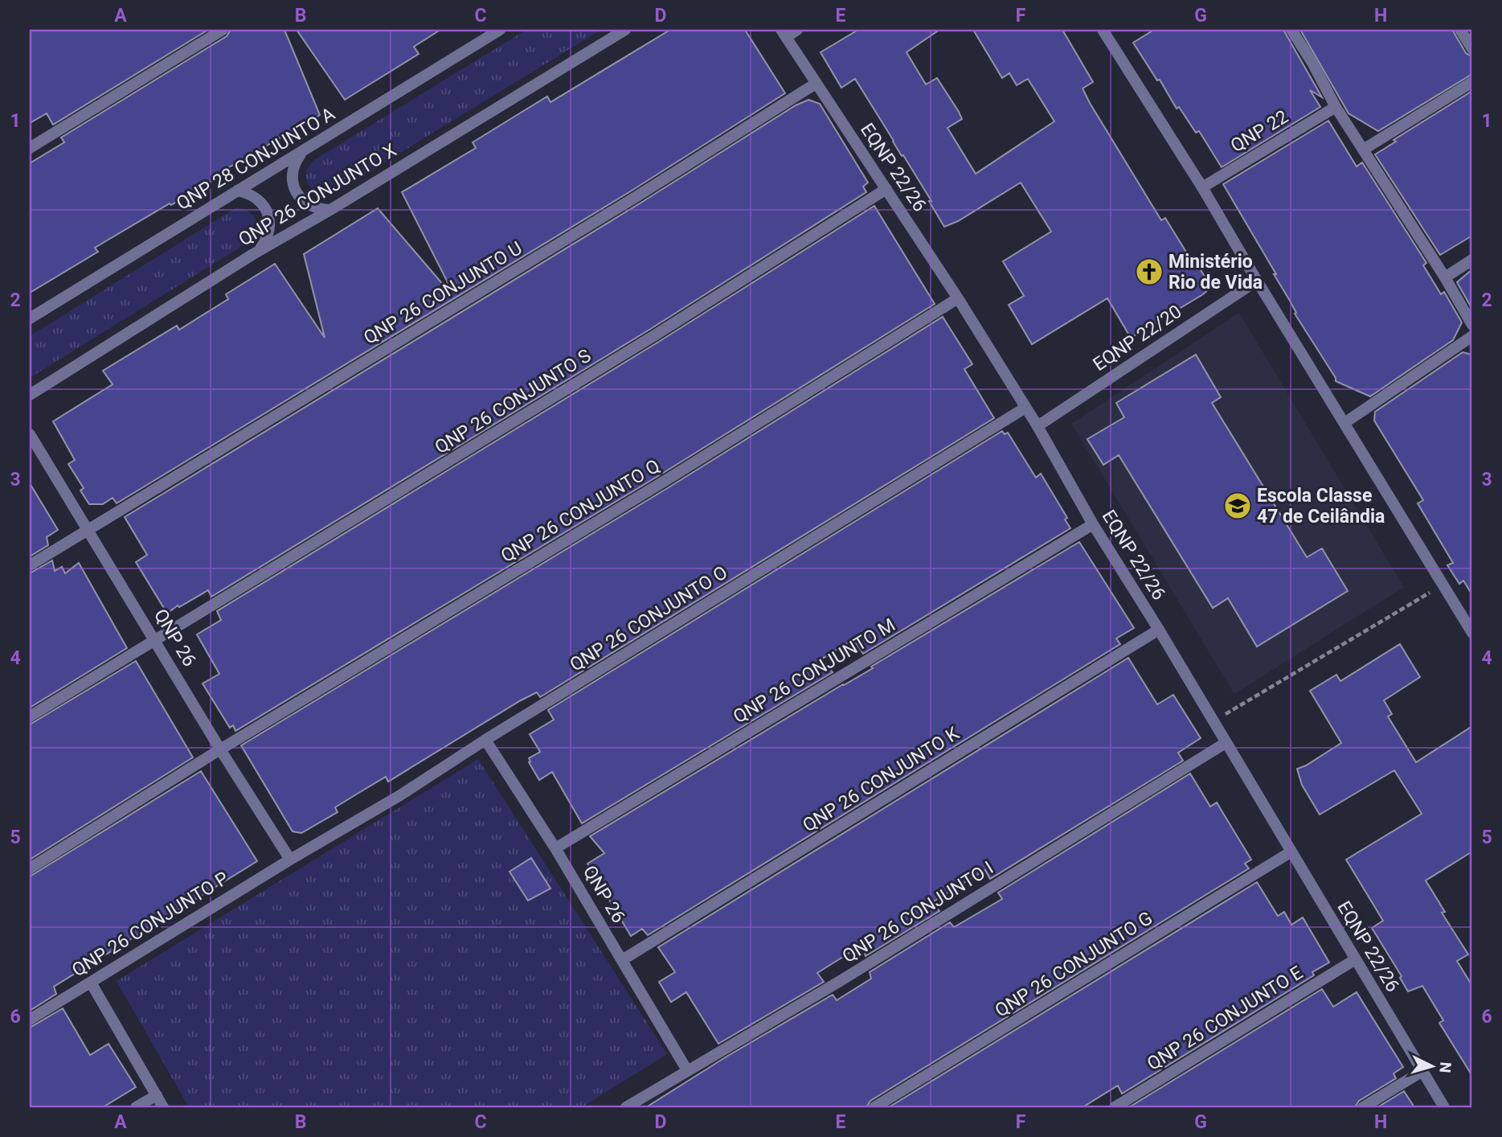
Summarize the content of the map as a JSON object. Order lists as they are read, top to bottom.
{
  "streets": {
    "street": [
      "QNP 22",
      "QNP 28 CONJUNTO A",
      "EQNP 22/26",
      "QNP 26 CONJUNTO X",
      "QNP 26 CONJUNTO U",
      "EQNP 22/20",
      "QNP 26 CONJUNTO S",
      "QNP 26 CONJUNTO Q",
      "QNP 26 CONJUNTO O",
      "QNP 26",
      "QNP 26 CONJUNTO M",
      "QNP 26 CONJUNTO K",
      "QNP 26 CONJUNTO I",
      "QNP 26 CONJUNTO P",
      "QNP 26 CONJUNTO G",
      "QNP 26 CONJUNTO E"
    ]
  },
  "crossings": [
    ["EQNP 22/26", "QNP 26 CONJUNTO U"],
    ["EQNP 22/26", "EQNP 22/20"],
    ["EQNP 22/26", "QNP 26 CONJUNTO S"],
    ["EQNP 22/26", "QNP 26 CONJUNTO Q"],
    ["EQNP 22/26", "QNP 26 CONJUNTO O"],
    ["EQNP 22/26", "QNP 26 CONJUNTO M"],
    ["EQNP 22/26", "QNP 26 CONJUNTO K"],
    ["EQNP 22/26", "QNP 26 CONJUNTO I"],
    ["EQNP 22/26", "QNP 26 CONJUNTO G"],
    ["EQNP 22/26", "QNP 26 CONJUNTO E"],
    ["QNP 26 CONJUNTO U", "QNP 26"],
    ["QNP 26 CONJUNTO S", "QNP 26"],
    ["QNP 26 CONJUNTO Q", "QNP 26"],
    ["QNP 26 CONJUNTO O", "QNP 26"],
    ["QNP 26 CONJUNTO O", "QNP 26 CONJUNTO P"],
    ["QNP 26", "QNP 26 CONJUNTO M"],
    ["QNP 26", "QNP 26 CONJUNTO K"],
    ["QNP 26", "QNP 26 CONJUNTO I"],
    ["QNP 26", "QNP 26 CONJUNTO P"]
  ],
  "places": {
    "church": ["Ministério Rio de Vida"],
    "school or university": ["Escola Classe 47 de Ceilândia"]
  },
  "north": "right",
  "grid": {
    "columns": [
      "A",
      "B",
      "C",
      "D",
      "E",
      "F",
      "G",
      "H"
    ],
    "rows": [
      "1",
      "2",
      "3",
      "4",
      "5",
      "6"
    ]
  }
}
